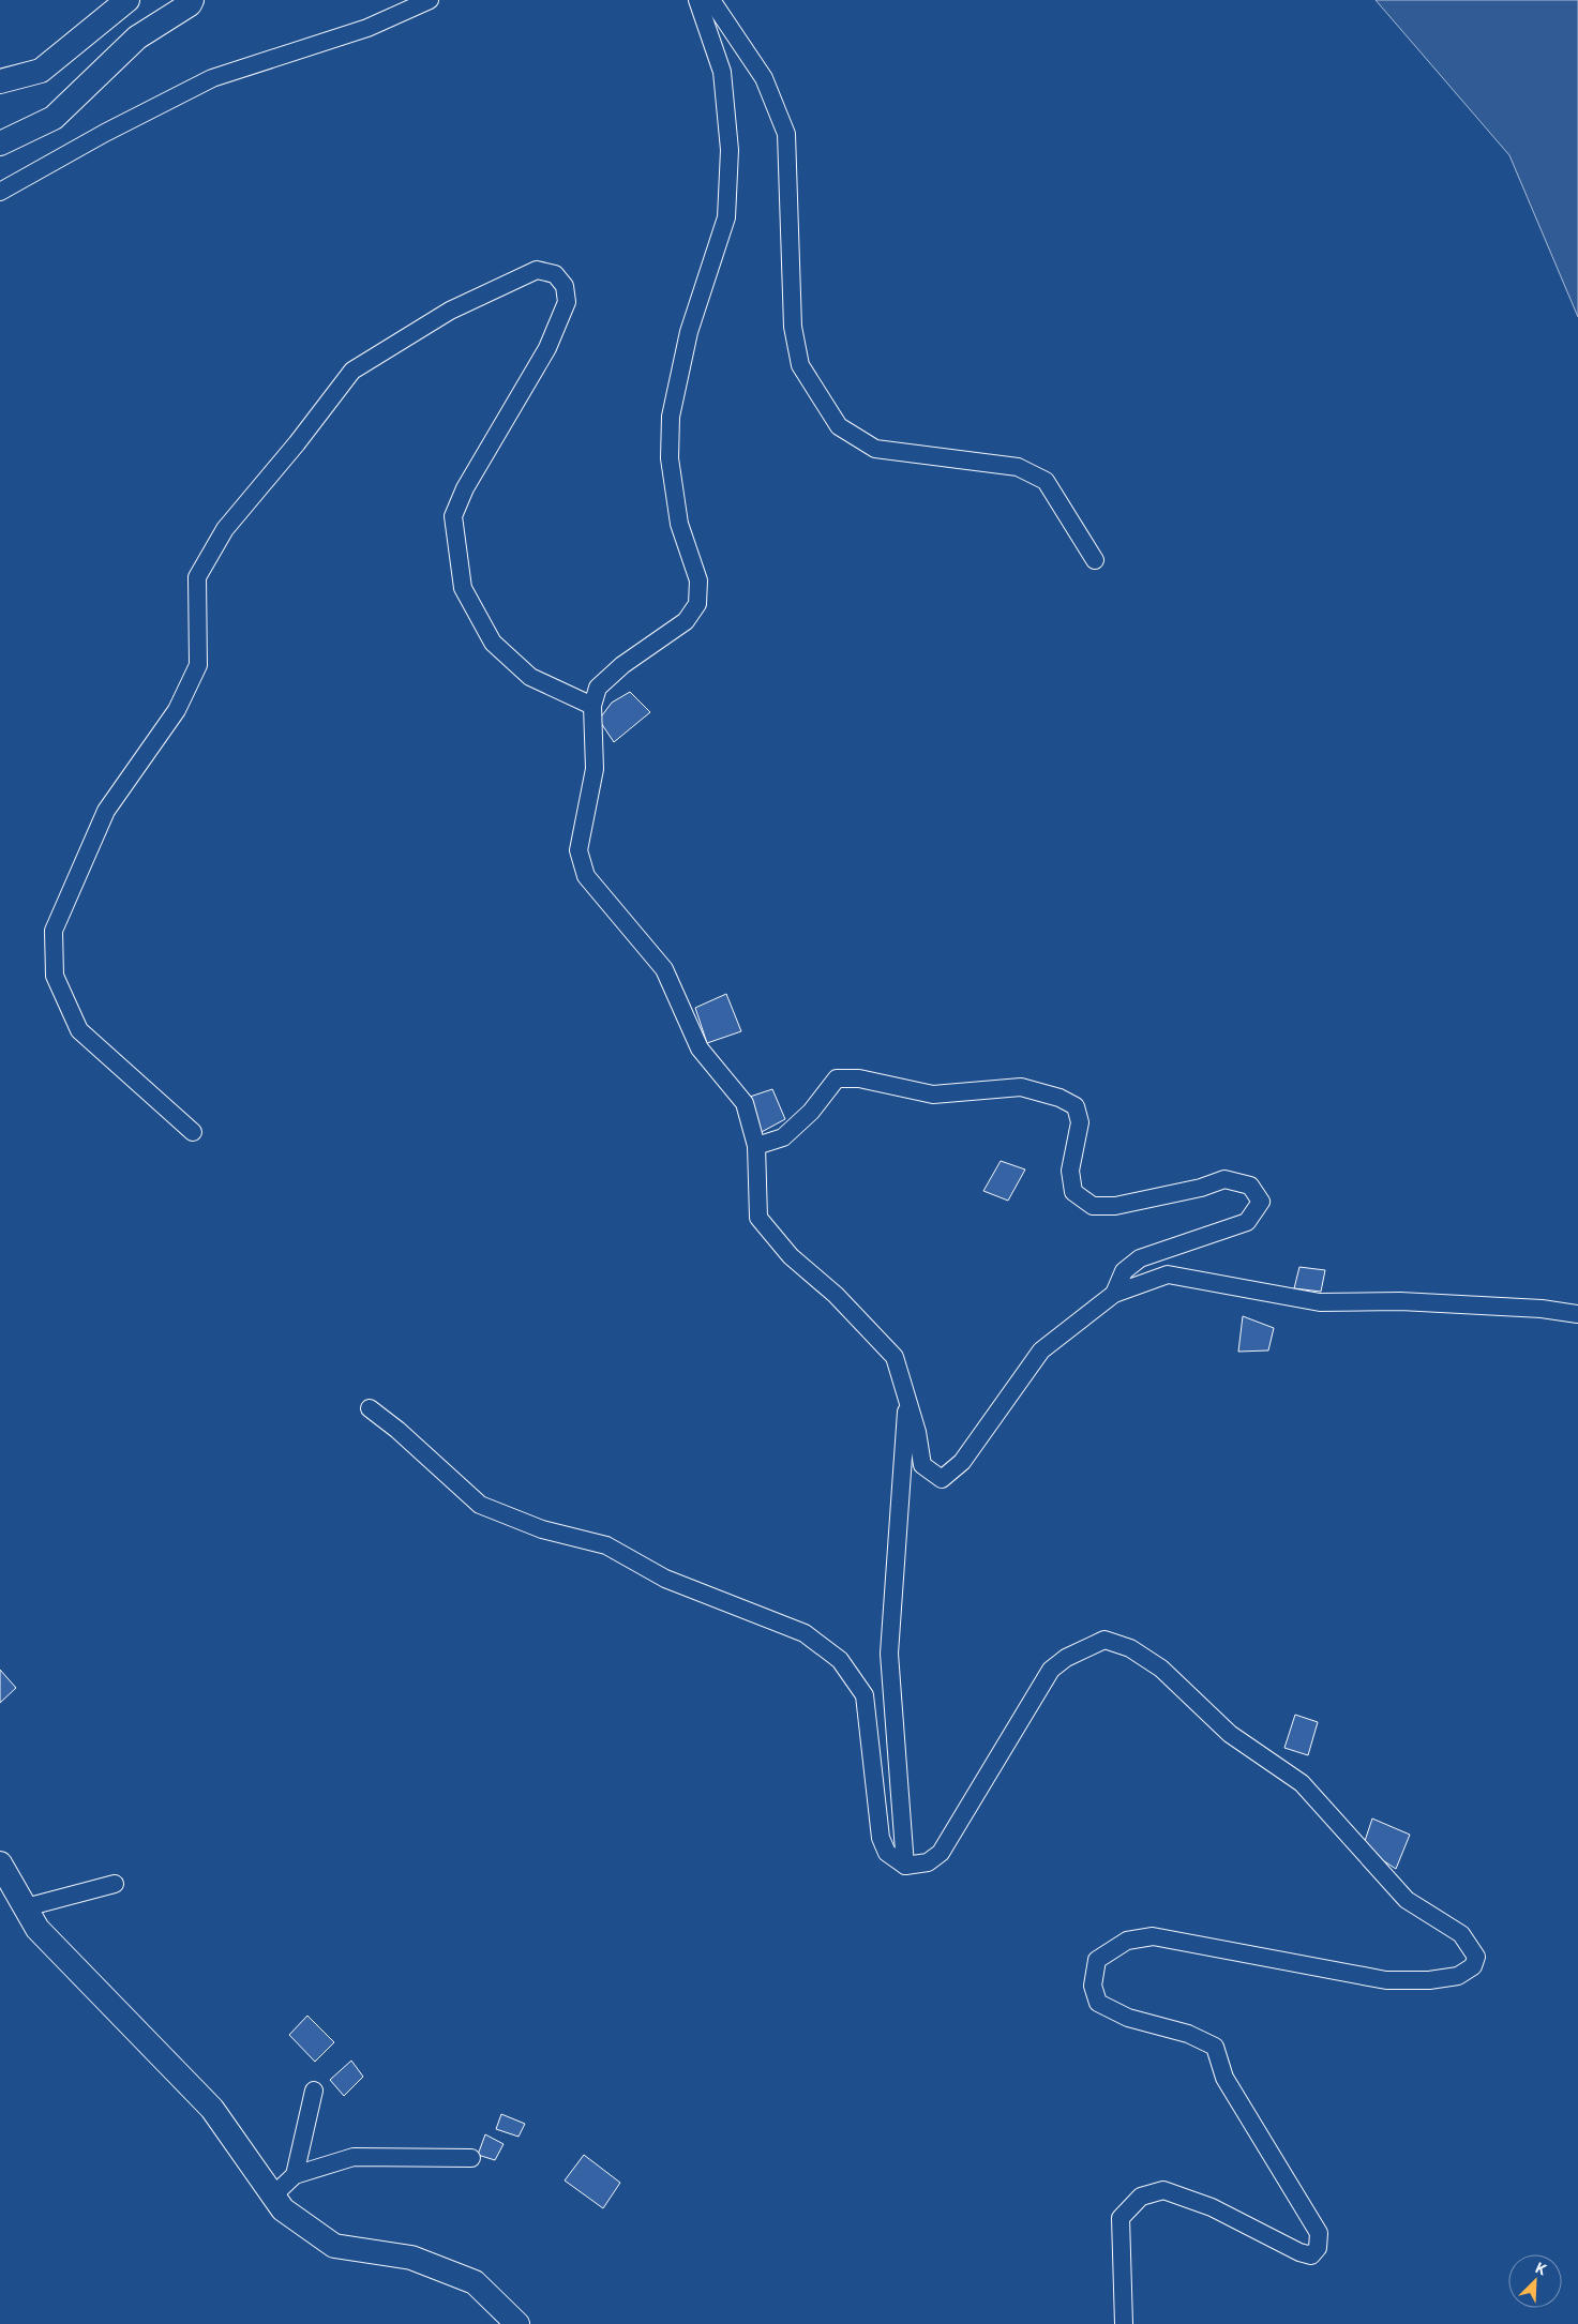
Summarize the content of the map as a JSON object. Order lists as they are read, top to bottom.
{
  "north": "top right"
}
